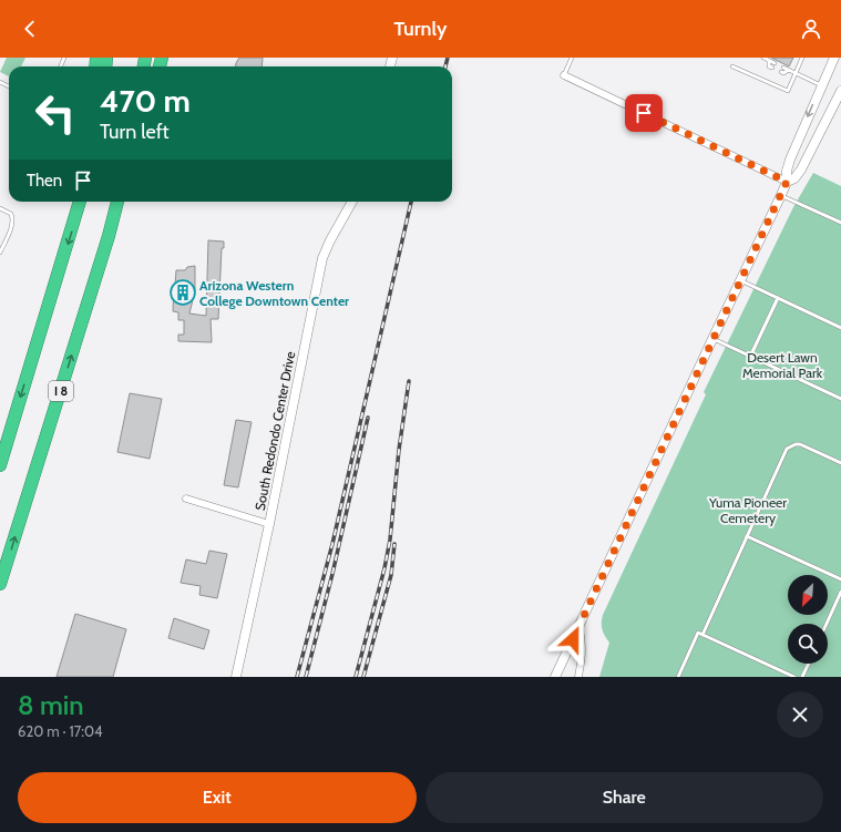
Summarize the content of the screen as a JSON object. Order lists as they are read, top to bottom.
{
  "streets": {
    "highway": ["I 8"],
    "street": ["South Redondo Center Drive"]
  },
  "parks": ["Desert Lawn Memorial Park", "Yuma Pioneer Cemetery"],
  "places": {
    "building": ["Arizona Western College Downtown Center"]
  },
  "north": "bottom left",
  "page": {
    "header": "Turnly",
    "turn": ["470 m", "Turn left"],
    "then": "Then",
    "heading": ["8 min", "620 m · 17:04"],
    "buttons": ["Exit", "Share"]
  }
}
